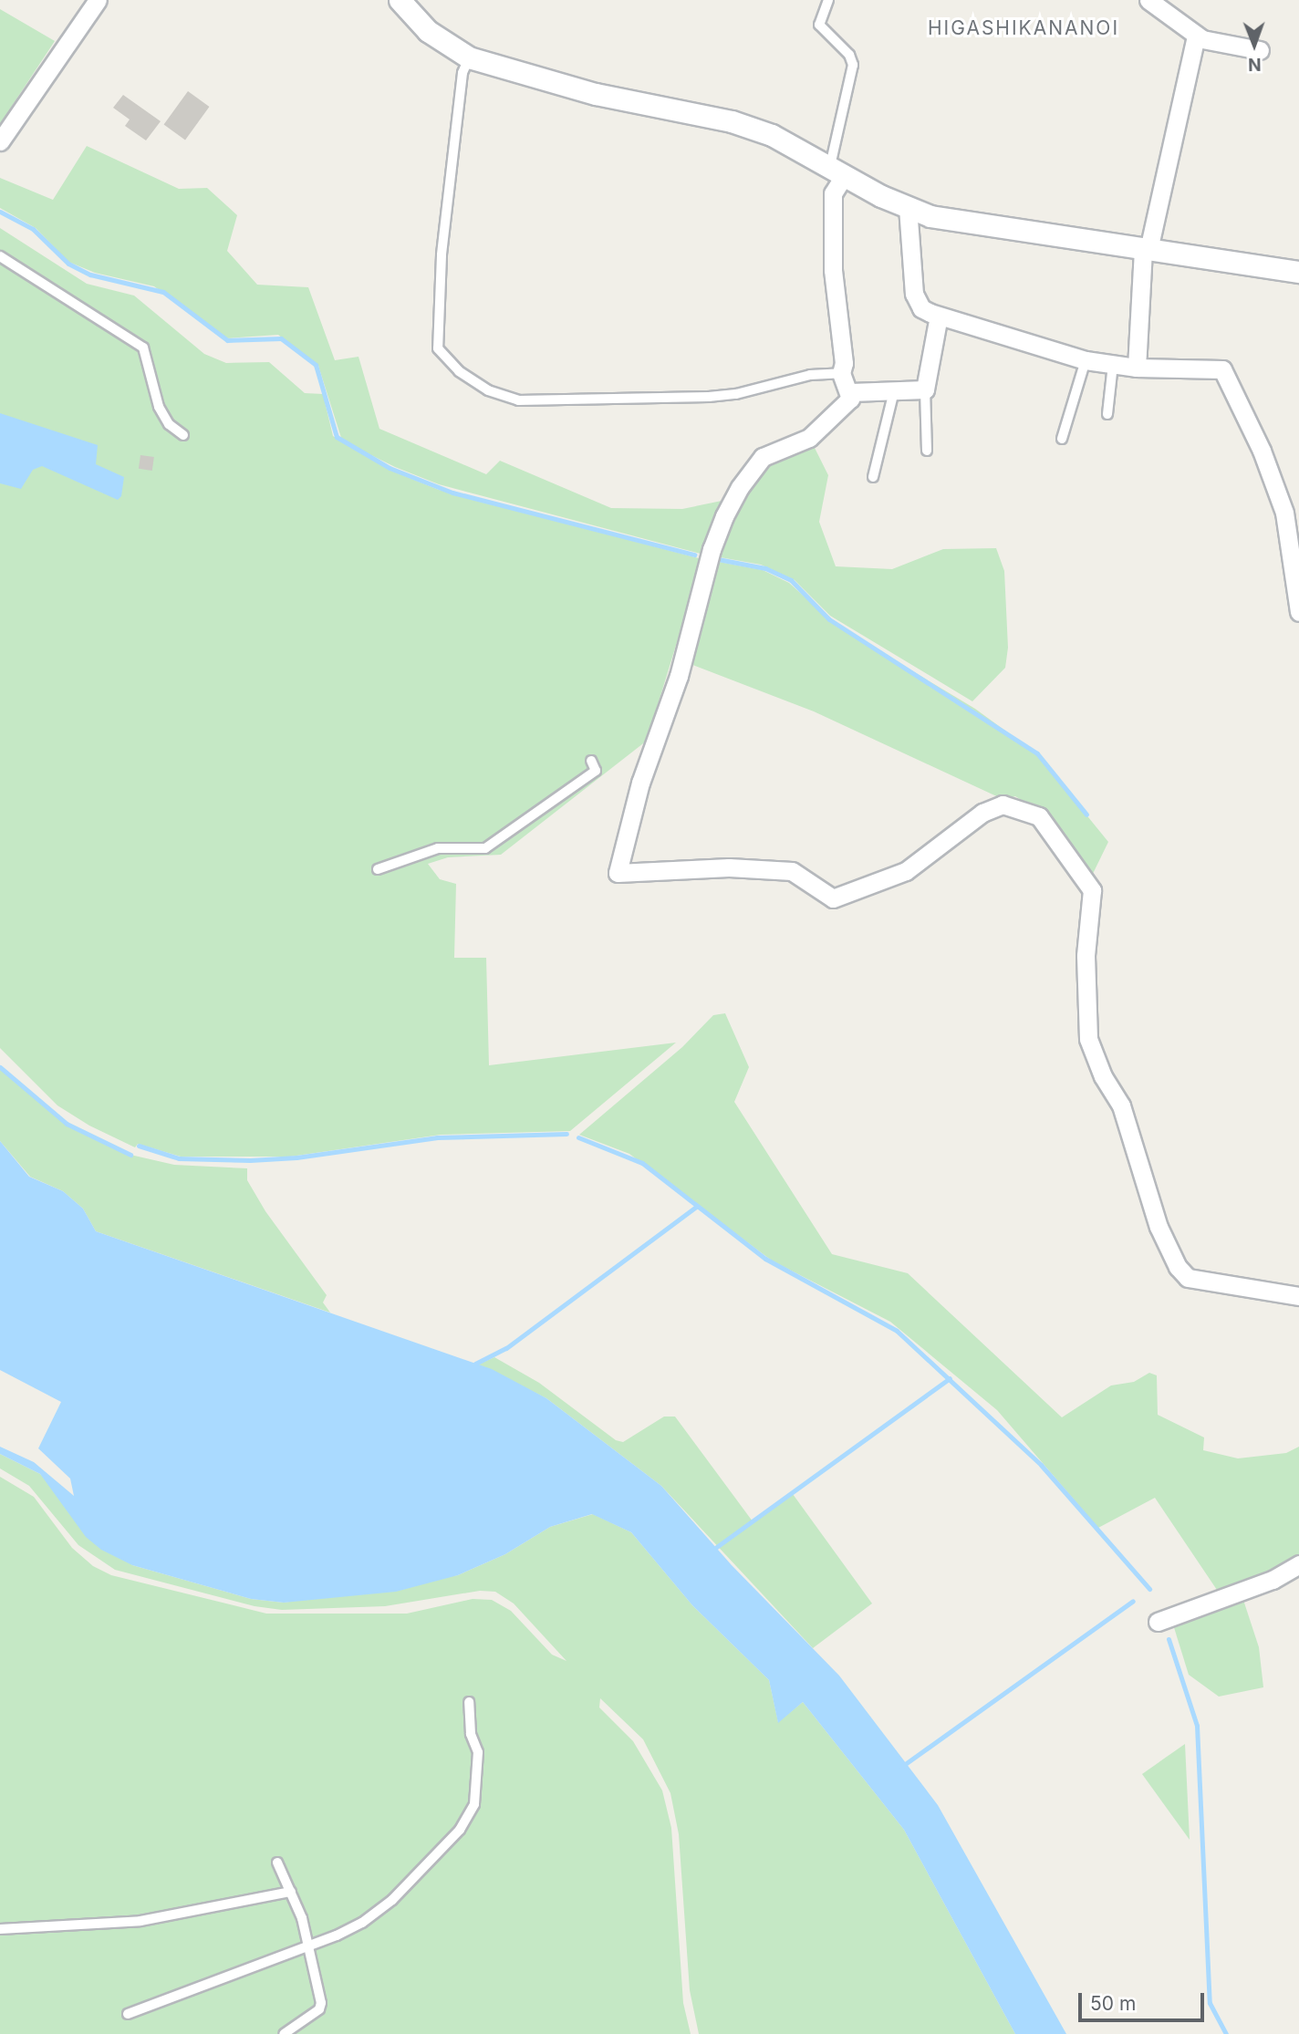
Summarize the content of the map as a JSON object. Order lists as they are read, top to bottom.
{
  "districts": ["HIGASHIKANANOI"],
  "scale_bar": "50 m",
  "north": "bottom"
}
